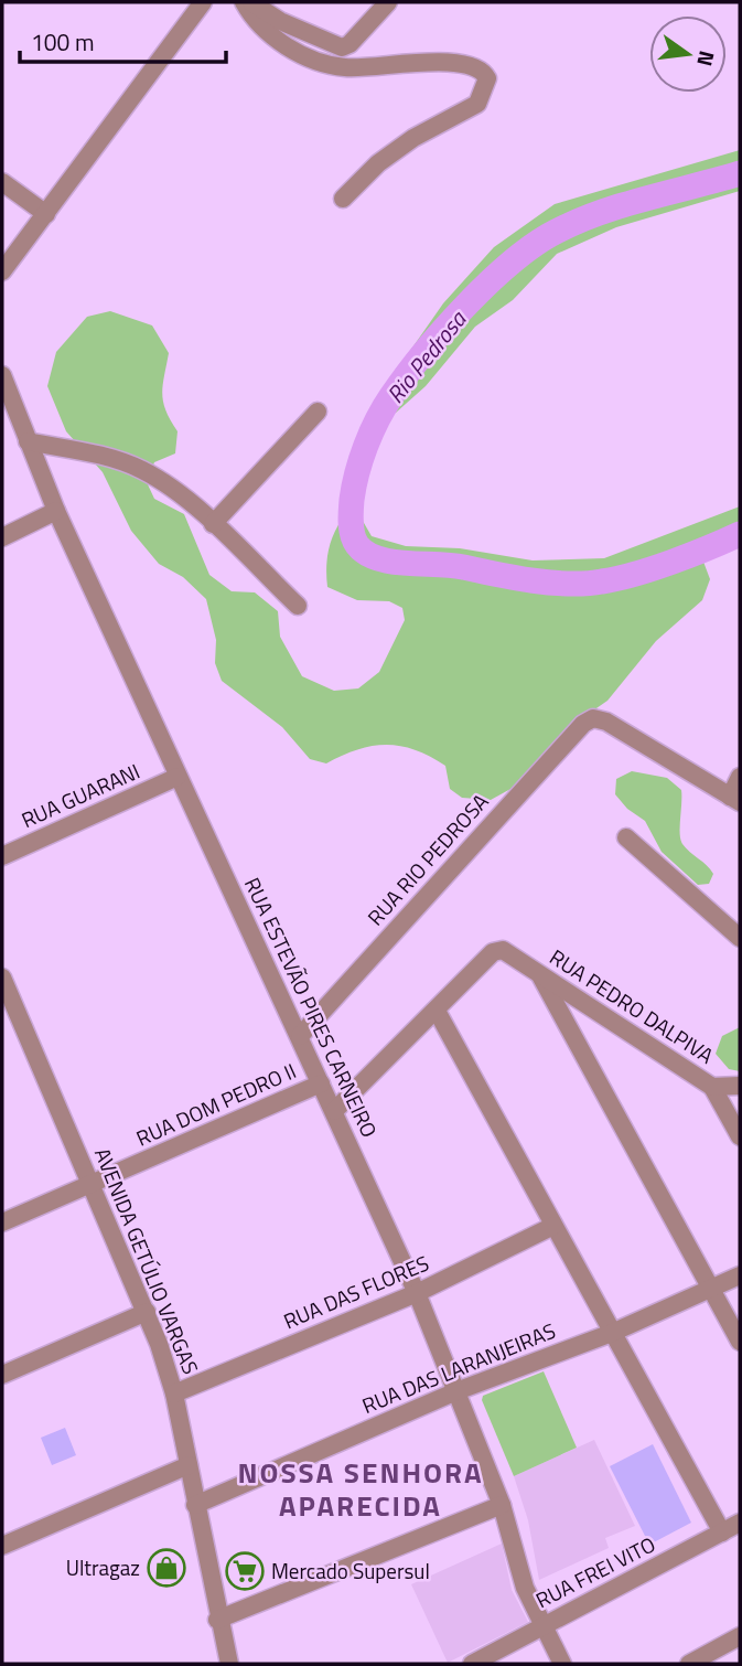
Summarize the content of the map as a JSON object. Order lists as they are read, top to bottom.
{
  "streets": {
    "street": [
      "RUA GUARANI",
      "RUA RIO PEDROSA",
      "RUA PEDRO DALPIVA",
      "RUA ESTEVÃO PIRES CARNEIRO",
      "RUA DOM PEDRO II",
      "AVENIDA GETÚLIO VARGAS",
      "RUA DAS FLORES",
      "RUA DAS LARANJEIRAS",
      "RUA FREI VITO"
    ]
  },
  "crossings": [
    ["RUA GUARANI", "RUA ESTEVÃO PIRES CARNEIRO"],
    ["RUA RIO PEDROSA", "RUA ESTEVÃO PIRES CARNEIRO"],
    ["RUA ESTEVÃO PIRES CARNEIRO", "RUA DOM PEDRO II"],
    ["RUA ESTEVÃO PIRES CARNEIRO", "RUA DAS FLORES"],
    ["RUA ESTEVÃO PIRES CARNEIRO", "RUA DAS LARANJEIRAS"],
    ["RUA ESTEVÃO PIRES CARNEIRO", "RUA FREI VITO"],
    ["RUA DOM PEDRO II", "AVENIDA GETÚLIO VARGAS"],
    ["AVENIDA GETÚLIO VARGAS", "RUA DAS FLORES"],
    ["AVENIDA GETÚLIO VARGAS", "RUA DAS LARANJEIRAS"]
  ],
  "districts": ["NOSSA SENHORA APARECIDA"],
  "water": ["Rio Pedrosa"],
  "places": {
    "shop": ["Ultragaz"],
    "supermarket": ["Mercado Supersul"]
  },
  "scale_bar": "100 m",
  "north": "right"
}
